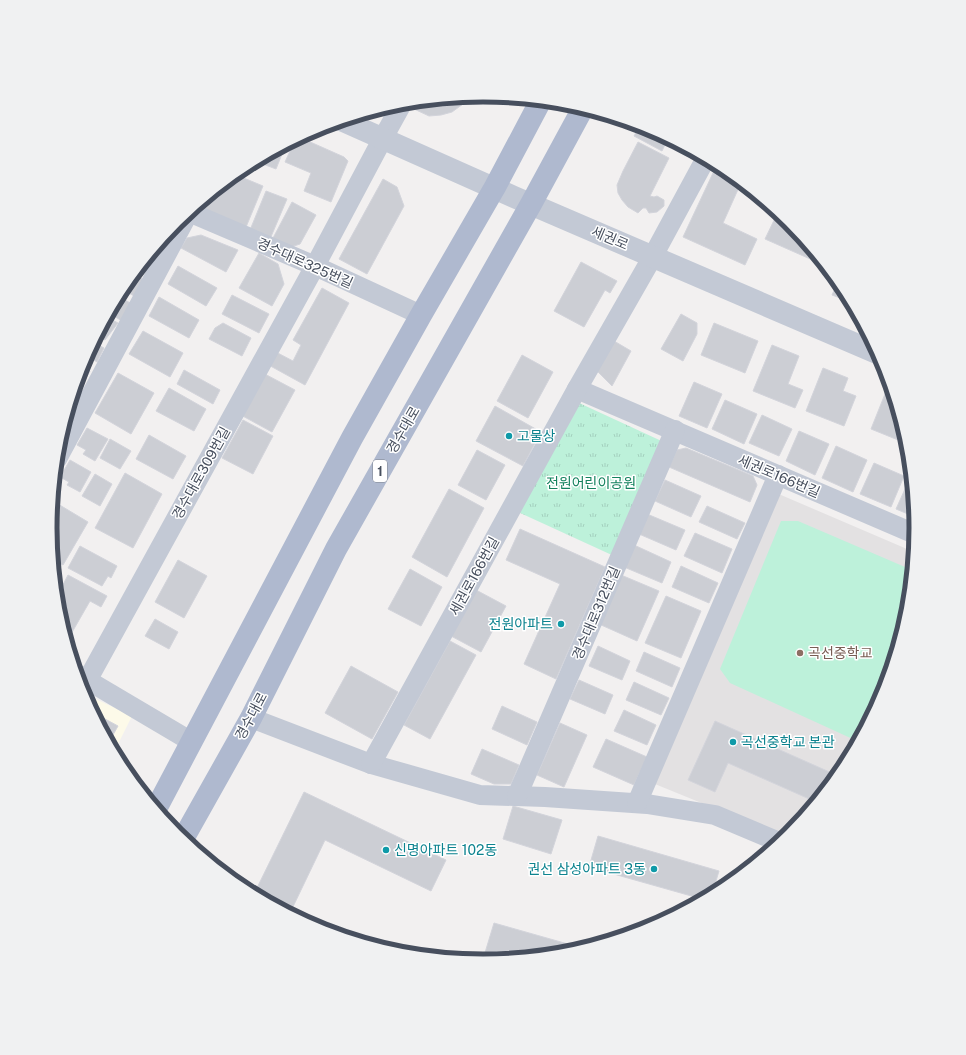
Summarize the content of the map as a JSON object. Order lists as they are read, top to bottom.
{
  "streets": {
    "main road": ["경수대로", "1"],
    "street": [
      "세권로",
      "경수대로325번길",
      "경수대로309번길",
      "세권로166번길",
      "경수대로312번길"
    ]
  },
  "crossings": [
    ["세권로", "경수대로"],
    ["세권로", "경수대로309번길"],
    ["세권로", "세권로166번길"],
    ["경수대로325번길", "경수대로309번길"],
    ["세권로166번길", "경수대로312번길"]
  ],
  "parks": ["전원어린이공원"],
  "places": [
    "고물상",
    "전원아파트",
    "곡선중학교",
    "곡선중학교 본관",
    "신명아파트 102동",
    "권선 삼성아파트 3동"
  ]
}
